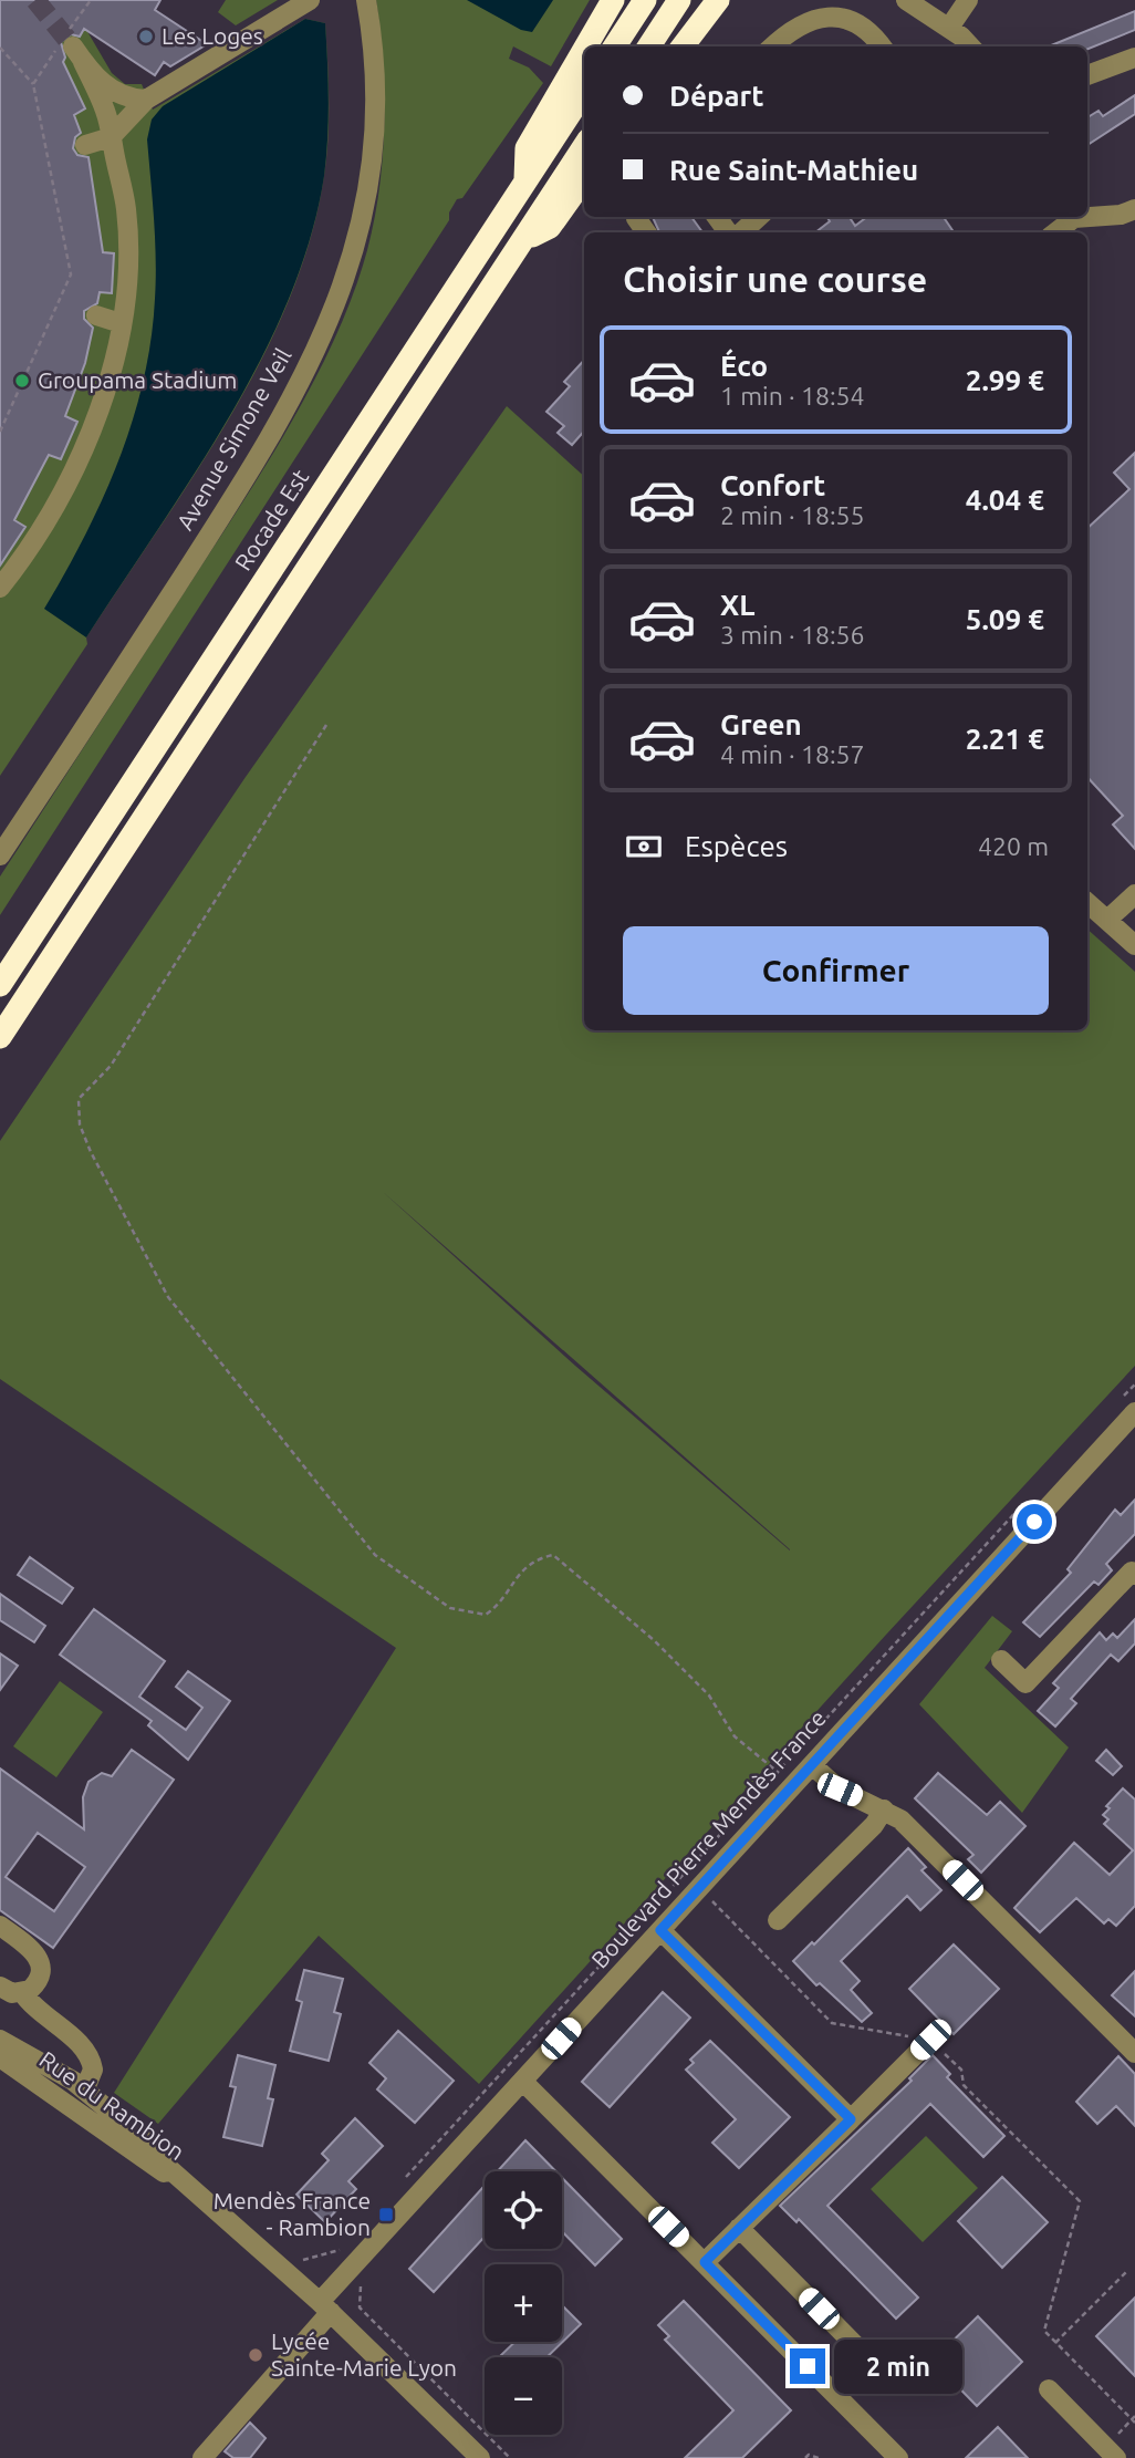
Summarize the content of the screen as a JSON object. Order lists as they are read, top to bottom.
{
  "streets": {
    "highway": ["Rocade Est"],
    "street": ["Avenue Simone Veil", "Boulevard Pierre Mendès France", "Rue du Rambion"]
  },
  "crossings": [
    ["Boulevard Pierre Mendès France", "Rue du Rambion"]
  ],
  "places": {
    "other": ["Les Loges", "Groupama Stadium", "Lycée Sainte-Marie Lyon"],
    "transit": ["Mendès France - Rambion"]
  },
  "page": {
    "banner": ["Départ", "Rue Saint-Mathieu"],
    "heading": "Choisir une course",
    "list": [
      {
        "name": "Éco",
        "note": "1 min · 18:54",
        "value": "2.99 €"
      },
      {
        "name": "Confort",
        "note": "2 min · 18:55",
        "value": "4.04 €"
      },
      {
        "name": "XL",
        "note": "3 min · 18:56",
        "value": "5.09 €"
      },
      {
        "name": "Green",
        "note": "4 min · 18:57",
        "value": "2.21 €"
      }
    ],
    "pay": ["Espèces", "420 m"],
    "buttons": "Confirmer",
    "map_buttons": ["+", "−"],
    "bubble": "2 min"
  }
}
